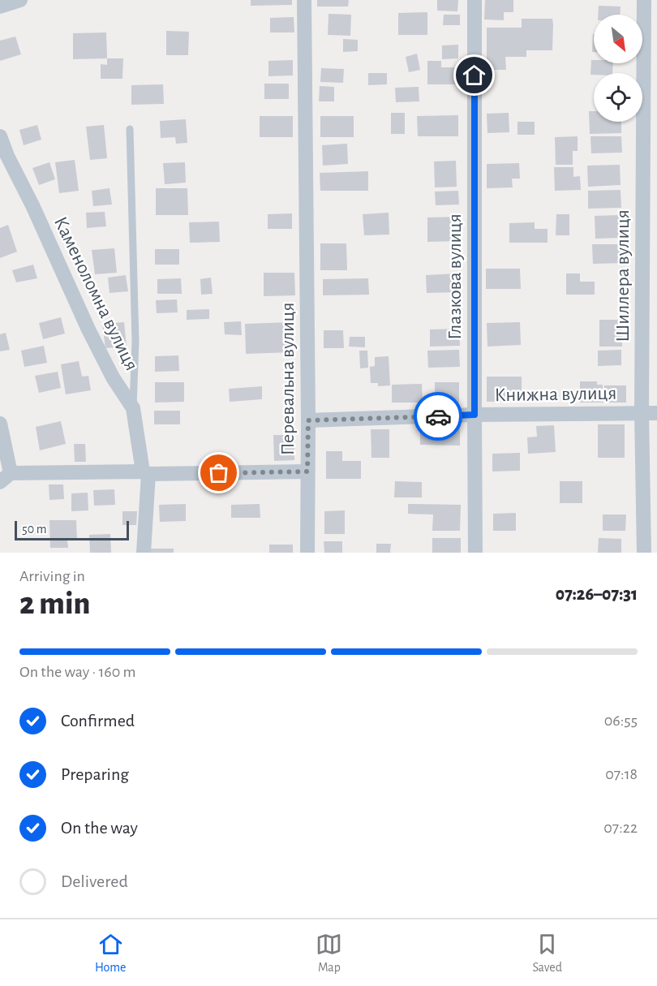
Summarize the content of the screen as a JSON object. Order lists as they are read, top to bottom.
{
  "streets": {
    "street": [
      "Шиллера вулиця",
      "Глазкова вулиця",
      "Каменоломна вулиця",
      "Перевальна вулиця",
      "Книжна вулиця"
    ]
  },
  "crossings": [
    ["Шиллера вулиця", "Книжна вулиця"],
    ["Глазкова вулиця", "Книжна вулиця"],
    ["Перевальна вулиця", "Книжна вулиця"]
  ],
  "scale_bar": "50 m",
  "north": "bottom right",
  "page": {
    "scale": "50 m",
    "heading": ["2 min", "Arriving in", "07:26–07:31"],
    "bar": "On the way · 160 m",
    "list": [
      ["Confirmed", "06:55"],
      ["Preparing", "07:18"],
      ["On the way", "07:22"],
      "Delivered"
    ],
    "tabs": ["Home", "Map", "Saved"]
  }
}
